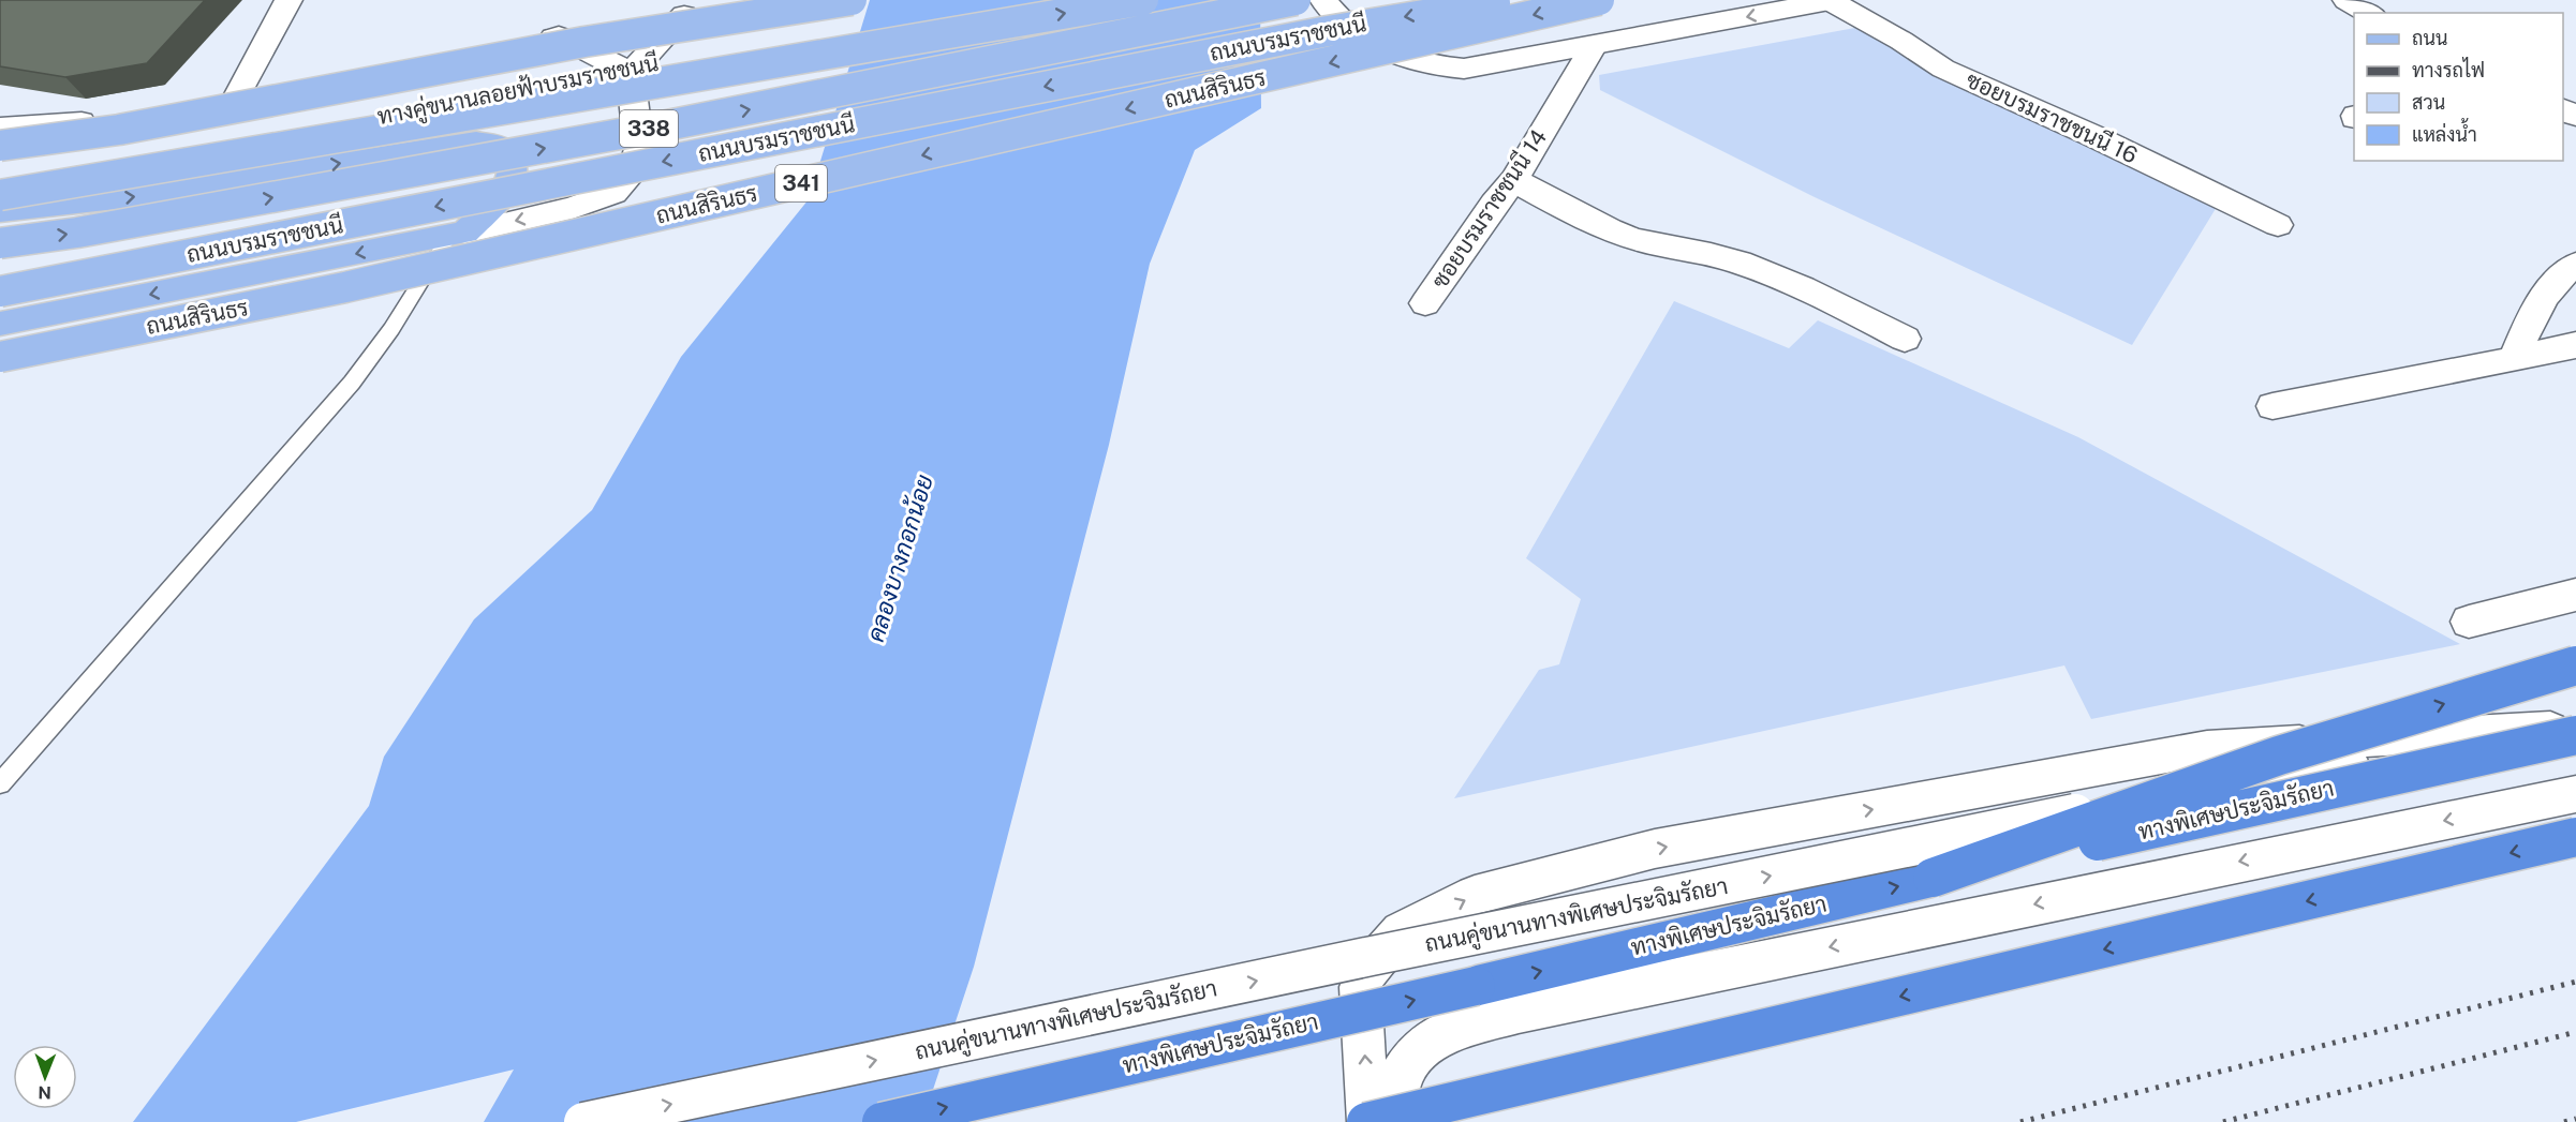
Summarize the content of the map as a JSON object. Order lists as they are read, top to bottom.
{
  "streets": {
    "highway": ["ทางพิเศษประจิมรัถยา"],
    "main road": [
      "ถนนบรมราชชนนี",
      "ถนนสิรินธร",
      "ทางคู่ขนานลอยฟ้าบรมราชชนนี",
      "ซอยบรมราชชนนี 16",
      "338",
      "341",
      "ซอยบรมราชชนนี 14",
      "ถนนคู่ขนานทางพิเศษประจิมรัถยา"
    ]
  },
  "water": ["คลองบางกอกน้อย"],
  "legend": [
    "ถนน",
    "ทางรถไฟ",
    "สวน",
    "แหล่งน้ำ"
  ],
  "north": "bottom"
}
